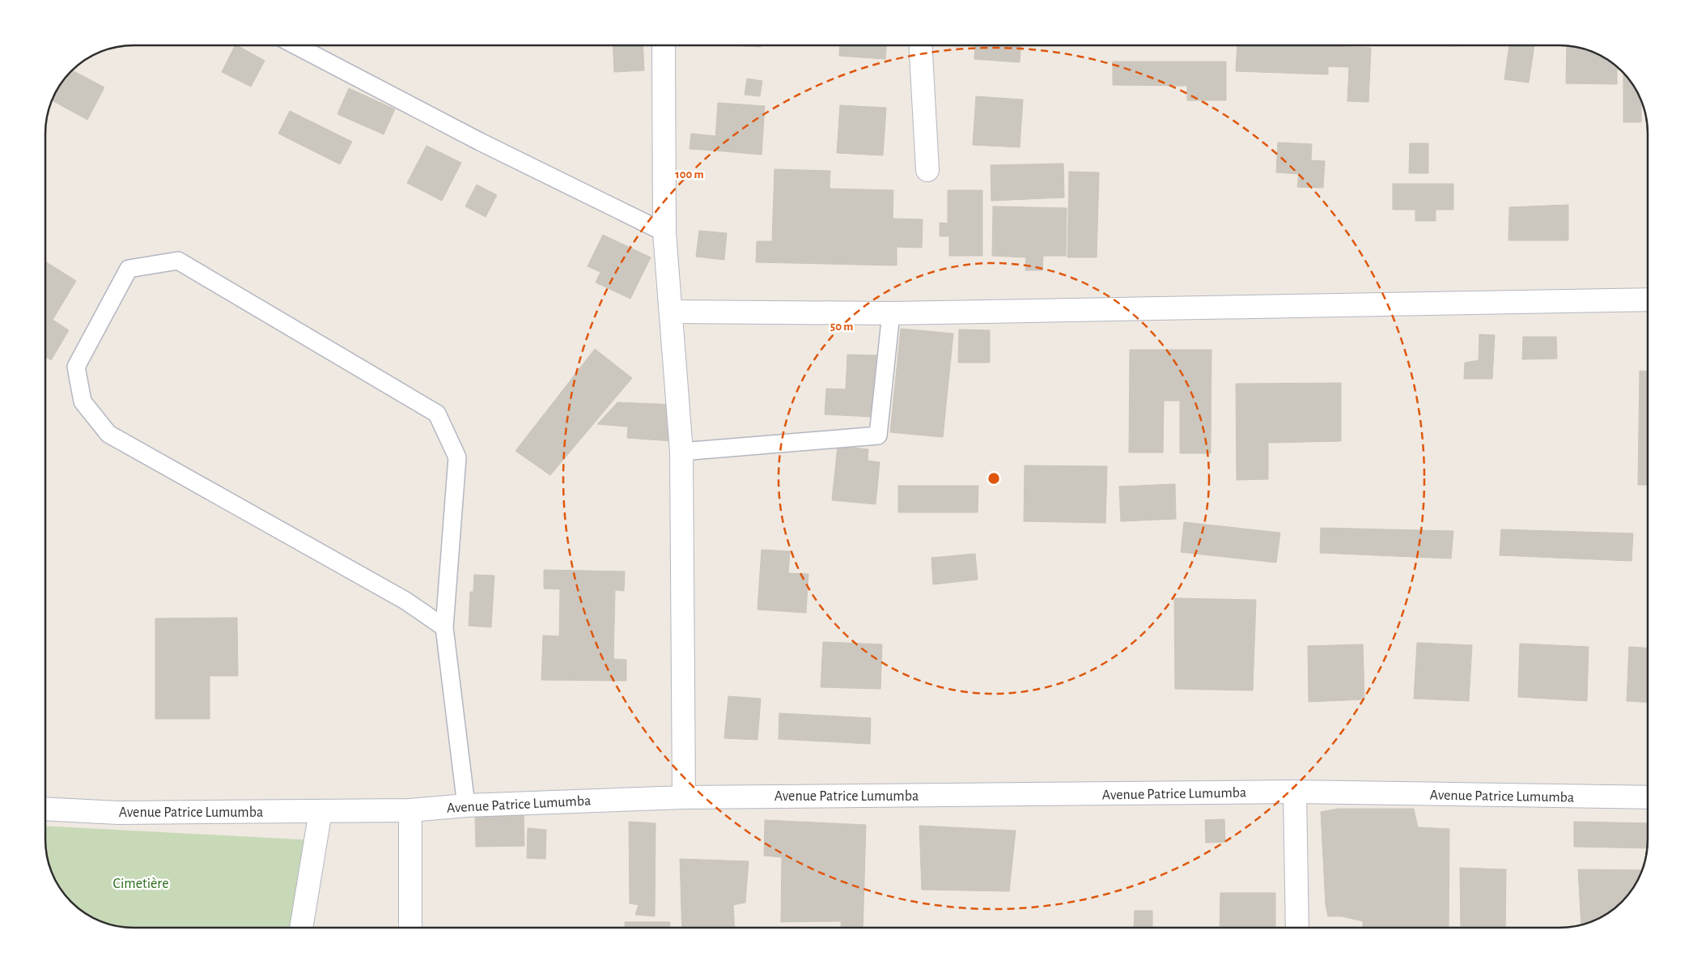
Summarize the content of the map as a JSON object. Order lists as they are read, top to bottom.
{
  "streets": {
    "street": ["Avenue Patrice Lumumba"]
  },
  "parks": ["Cimetière"],
  "rings": ["100 m", "50 m"]
}
